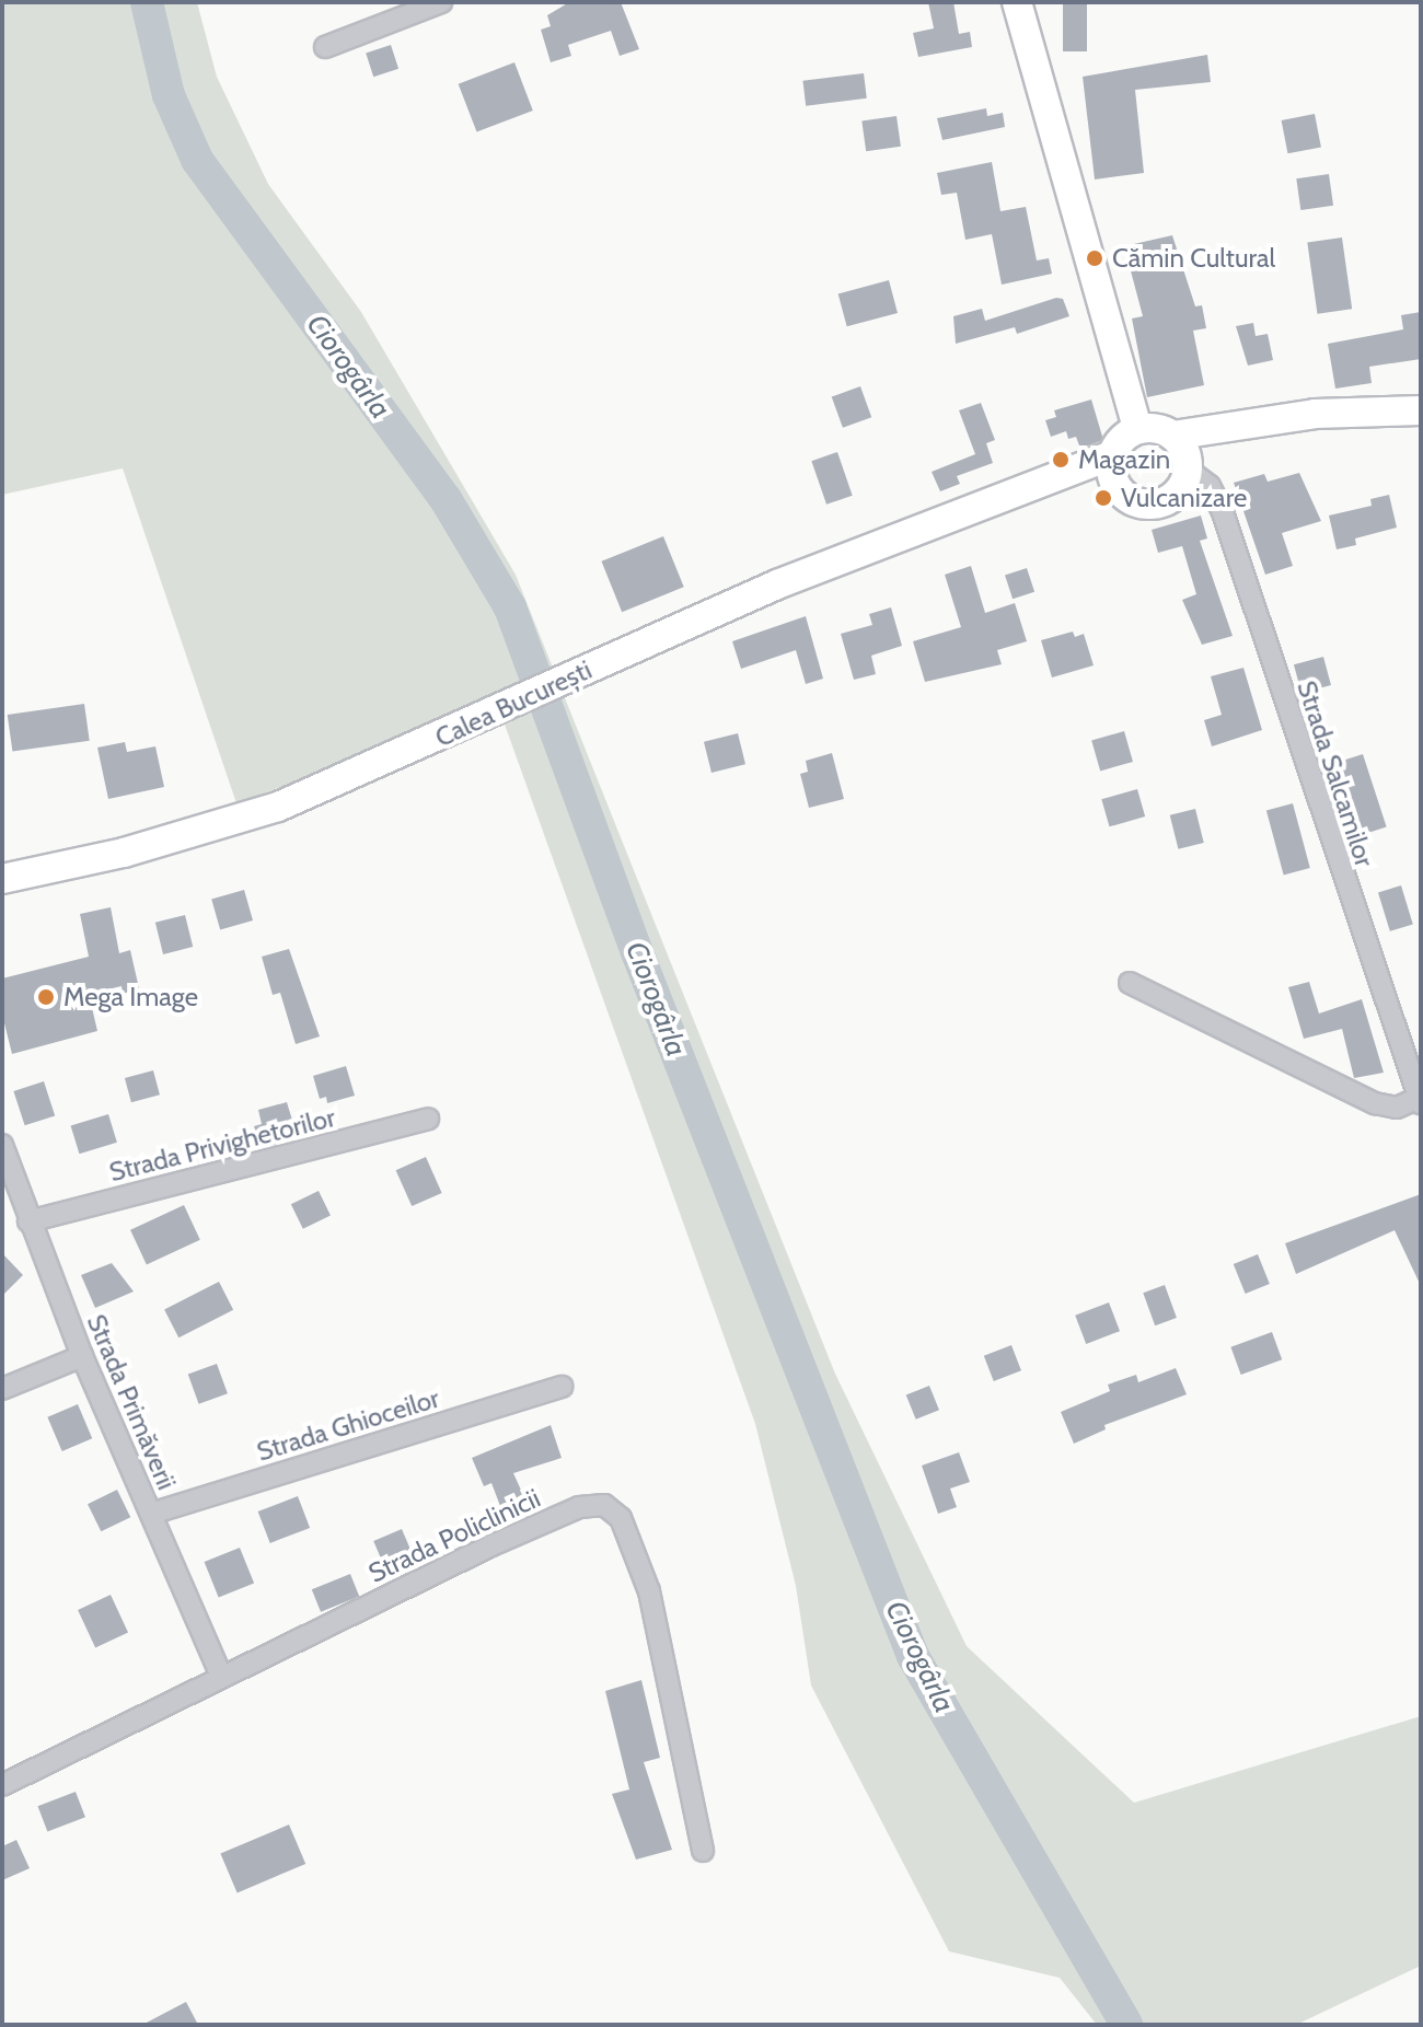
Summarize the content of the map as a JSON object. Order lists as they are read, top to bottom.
{
  "streets": {
    "main road": ["Calea București"],
    "street": [
      "Strada Salcamilor",
      "Strada Privighetorilor",
      "Strada Primăverii",
      "Strada Ghioceilor",
      "Strada Policlinicii"
    ]
  },
  "crossings": [
    ["Calea București", "Strada Salcamilor"],
    ["Strada Privighetorilor", "Strada Primăverii"],
    ["Strada Primăverii", "Strada Ghioceilor"],
    ["Strada Primăverii", "Strada Policlinicii"]
  ],
  "water": ["Ciorogârla"],
  "places": [
    "Cămin Cultural",
    "Magazin",
    "Vulcanizare",
    "Mega Image"
  ]
}
